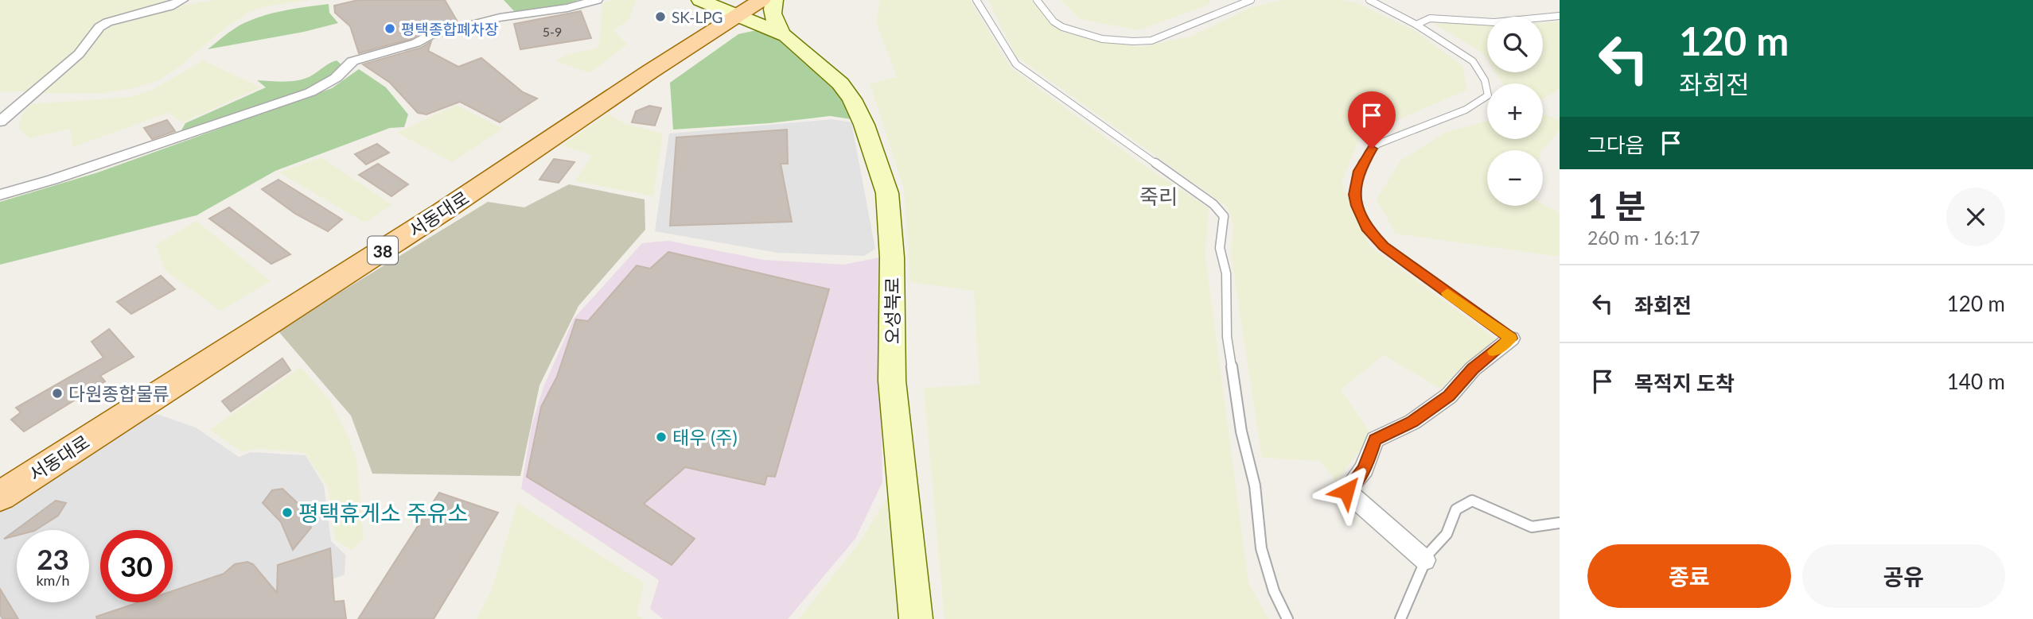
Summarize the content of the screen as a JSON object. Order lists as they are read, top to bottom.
{
  "streets": {
    "main road": ["서동대로", "38"],
    "street": ["오성북로"]
  },
  "districts": ["죽리"],
  "places": [
    "SK-LPG",
    "평택종합폐차장",
    "다원종합물류",
    "태우 (주)",
    "평택휴게소 주유소"
  ],
  "house_numbers": ["5-9"],
  "page": {
    "turn": ["120 m", "좌회전"],
    "map_buttons": ["+", "−"],
    "then": "그다음",
    "heading": ["1 분", "260 m · 16:17"],
    "list": [
      {
        "name": "좌회전",
        "value": "120 m"
      },
      {
        "name": "목적지 도착",
        "value": "140 m"
      }
    ],
    "speed": "23 km/h",
    "limit": "30",
    "buttons": ["종료", "공유"]
  }
}
